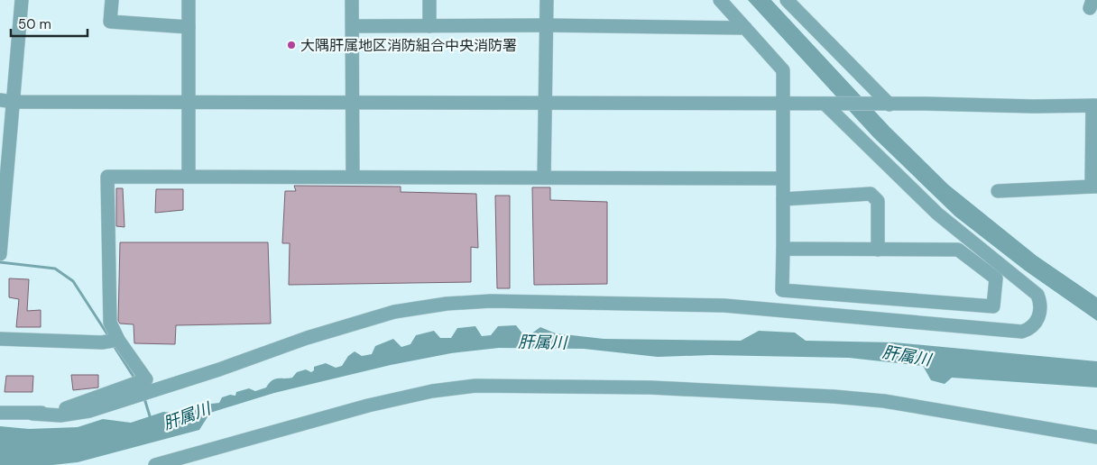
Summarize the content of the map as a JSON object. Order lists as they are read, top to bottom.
{
  "water": ["肝属川"],
  "places": ["大隅肝属地区消防組合中央消防署"],
  "scale_bar": "50 m"
}
